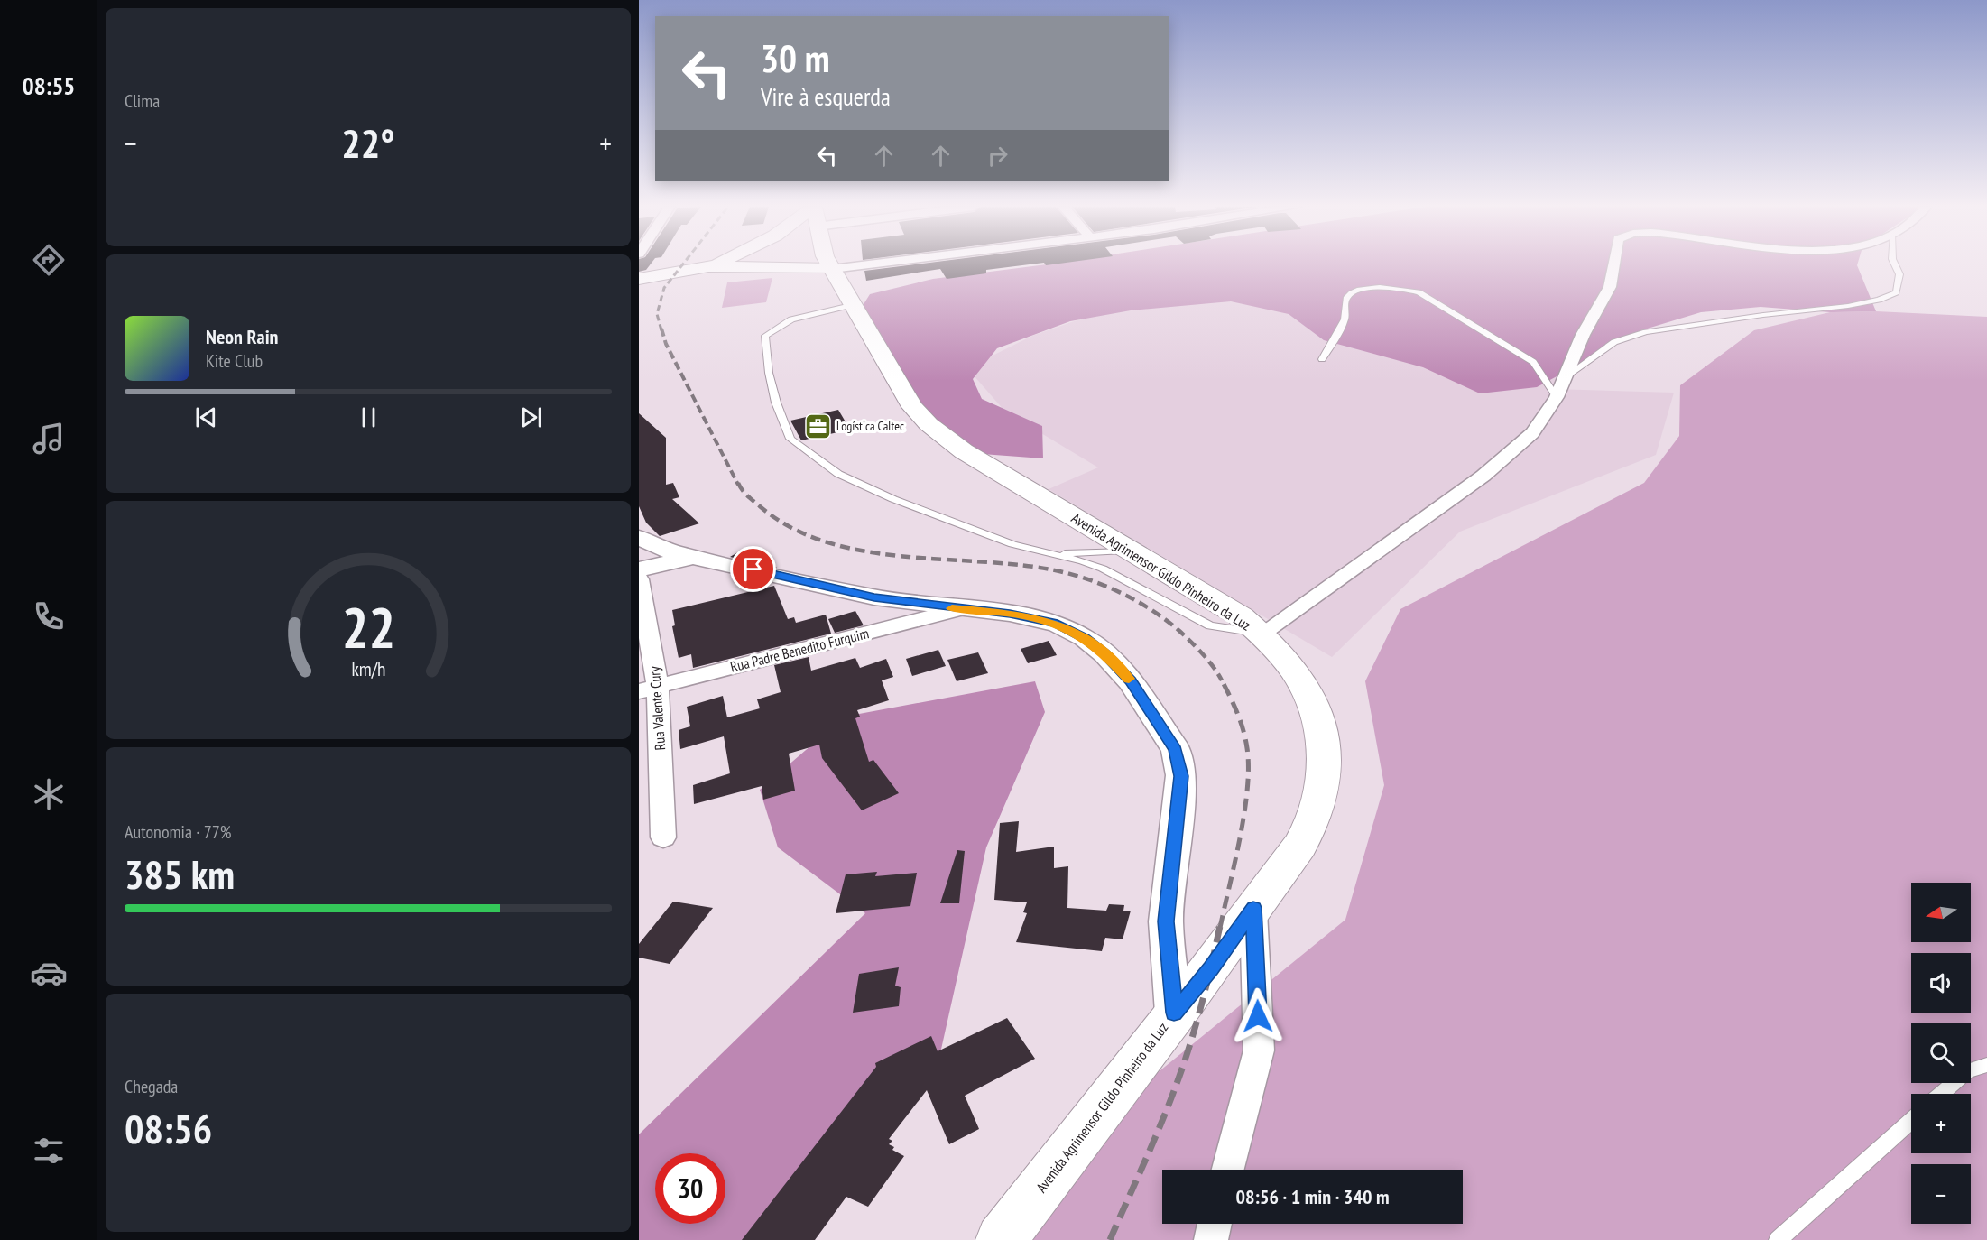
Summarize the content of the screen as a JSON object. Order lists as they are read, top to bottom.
{
  "streets": {
    "main road": ["Avenida Agrimensor Gildo Pinheiro da Luz"],
    "street": ["Rua Padre Benedito Furquim", "Rua Valente Cury"]
  },
  "crossings": [
    ["Rua Padre Benedito Furquim", "Rua Valente Cury"]
  ],
  "places": {
    "office": ["Logística Caltec"]
  },
  "north": "left",
  "page": {
    "tabs": "08:55",
    "tile": [
      "Clima",
      ["Autonomia · 77%", "385 km"],
      ["Chegada", "08:56"]
    ],
    "turn": ["30 m", "Vire à esquerda"],
    "heat": ["−", "22°", "+"],
    "song": ["Neon Rain", "Kite Club"],
    "map_buttons": ["+", "−"],
    "limit": "30",
    "trip": "08:56 · 1 min · 340 m",
    "gauge": ["22", "km/h"]
  }
}
